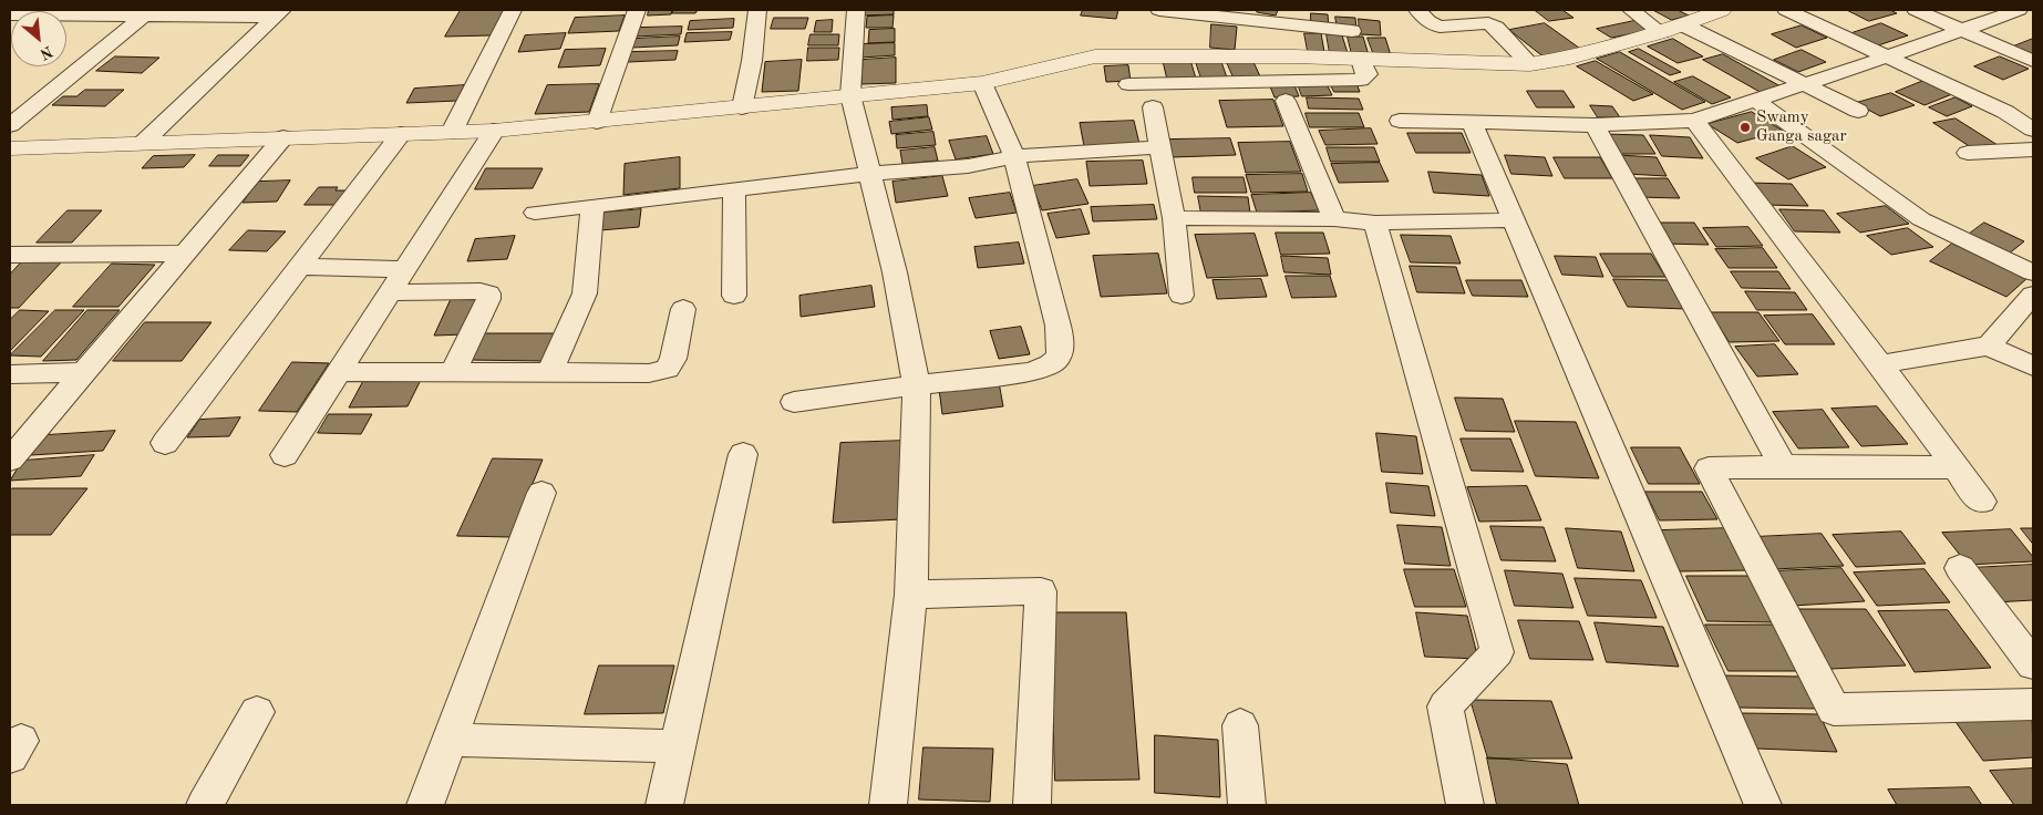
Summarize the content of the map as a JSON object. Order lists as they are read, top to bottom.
{
  "places": ["Swamy Ganga sagar"],
  "north": "bottom right"
}
